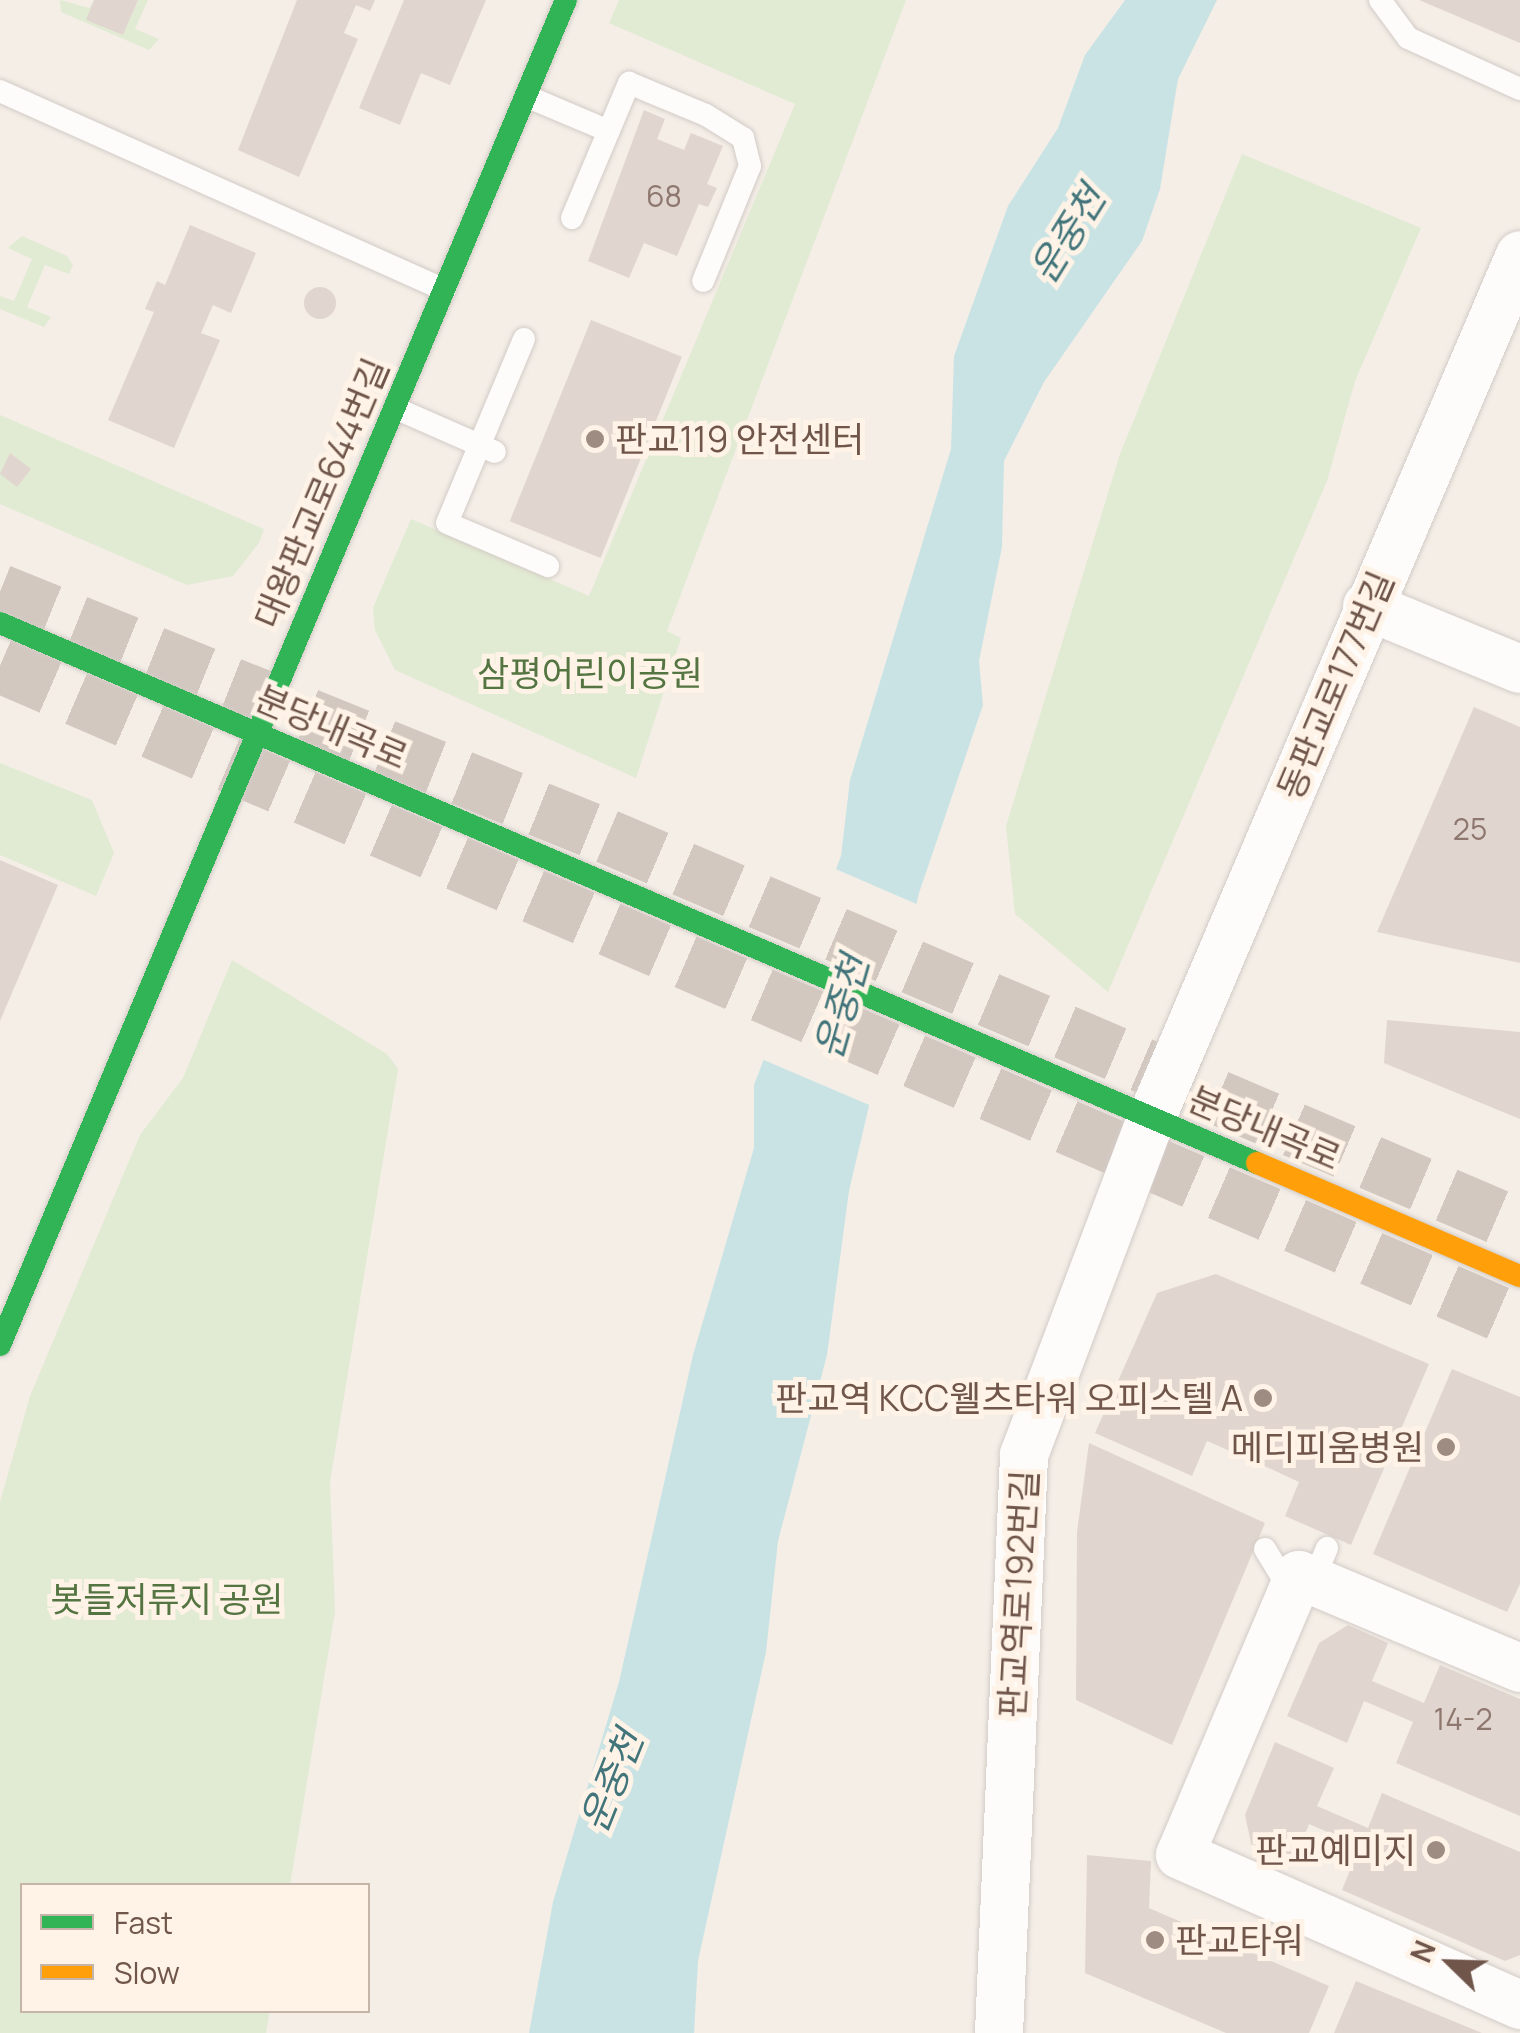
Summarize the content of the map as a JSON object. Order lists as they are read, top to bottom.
{
  "streets": {
    "main road": ["대왕판교로644번길", "분당내곡로"],
    "street": ["동판교로177번길", "판교역로192번길"]
  },
  "crossings": [
    ["대왕판교로644번길", "분당내곡로"],
    ["동판교로177번길", "분당내곡로"],
    ["동판교로177번길", "판교역로192번길"],
    ["분당내곡로", "판교역로192번길"]
  ],
  "water": ["운중천"],
  "parks": ["삼평어린이공원", "봇들저류지 공원"],
  "places": [
    "판교119 안전센터",
    "판교역 KCC웰츠타워 오피스텔 A",
    "메디피움병원",
    "판교예미지",
    "판교타워"
  ],
  "house_numbers": ["68", "25", "14-2"],
  "legend": ["Fast", "Slow"],
  "north": "top left"
}
